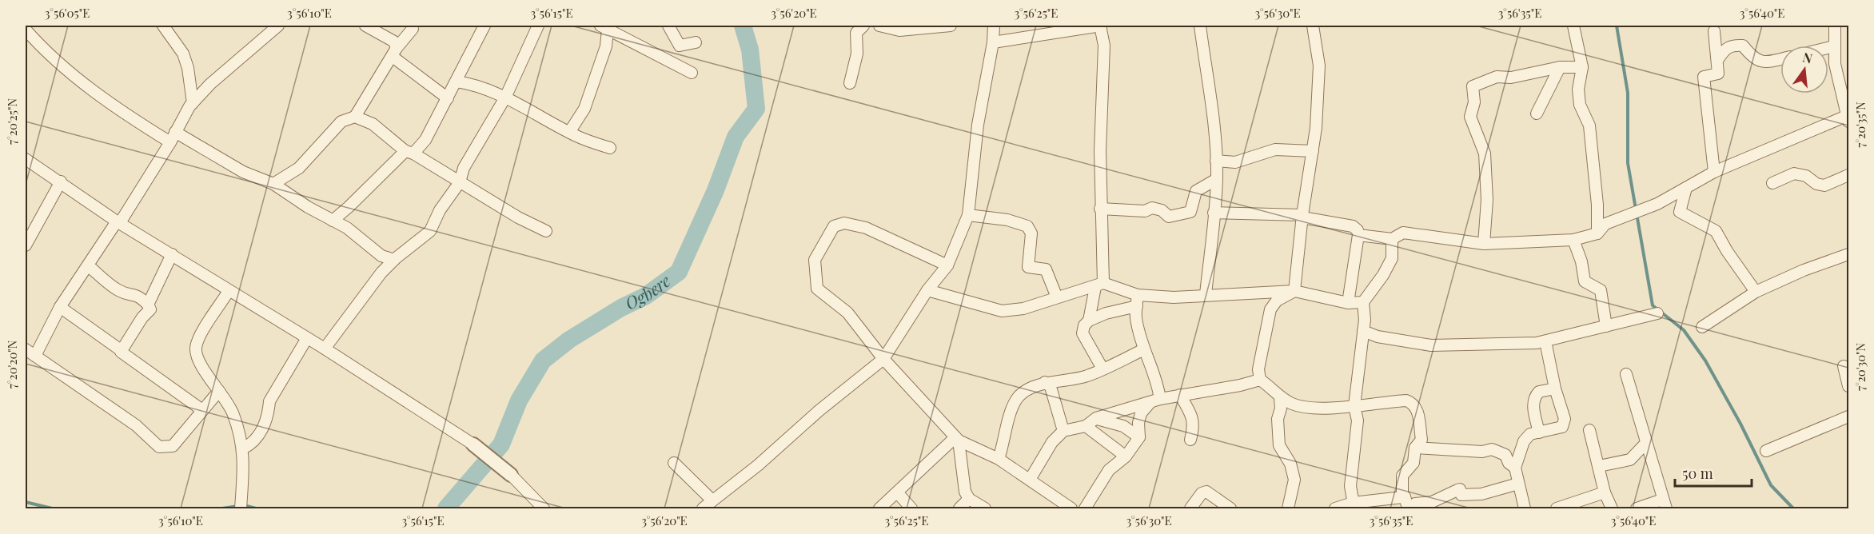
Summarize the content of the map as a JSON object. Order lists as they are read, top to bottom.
{
  "water": ["Ogbere"],
  "scale_bar": "50 m",
  "north": "top",
  "coordinates": [
    "3°56'05\"E",
    "3°56'10\"E",
    "3°56'15\"E",
    "3°56'20\"E",
    "3°56'25\"E",
    "3°56'30\"E",
    "3°56'35\"E",
    "3°56'40\"E",
    "7°20'25\"N",
    "7°20'35\"N",
    "7°20'20\"N",
    "7°20'30\"N"
  ]
}
